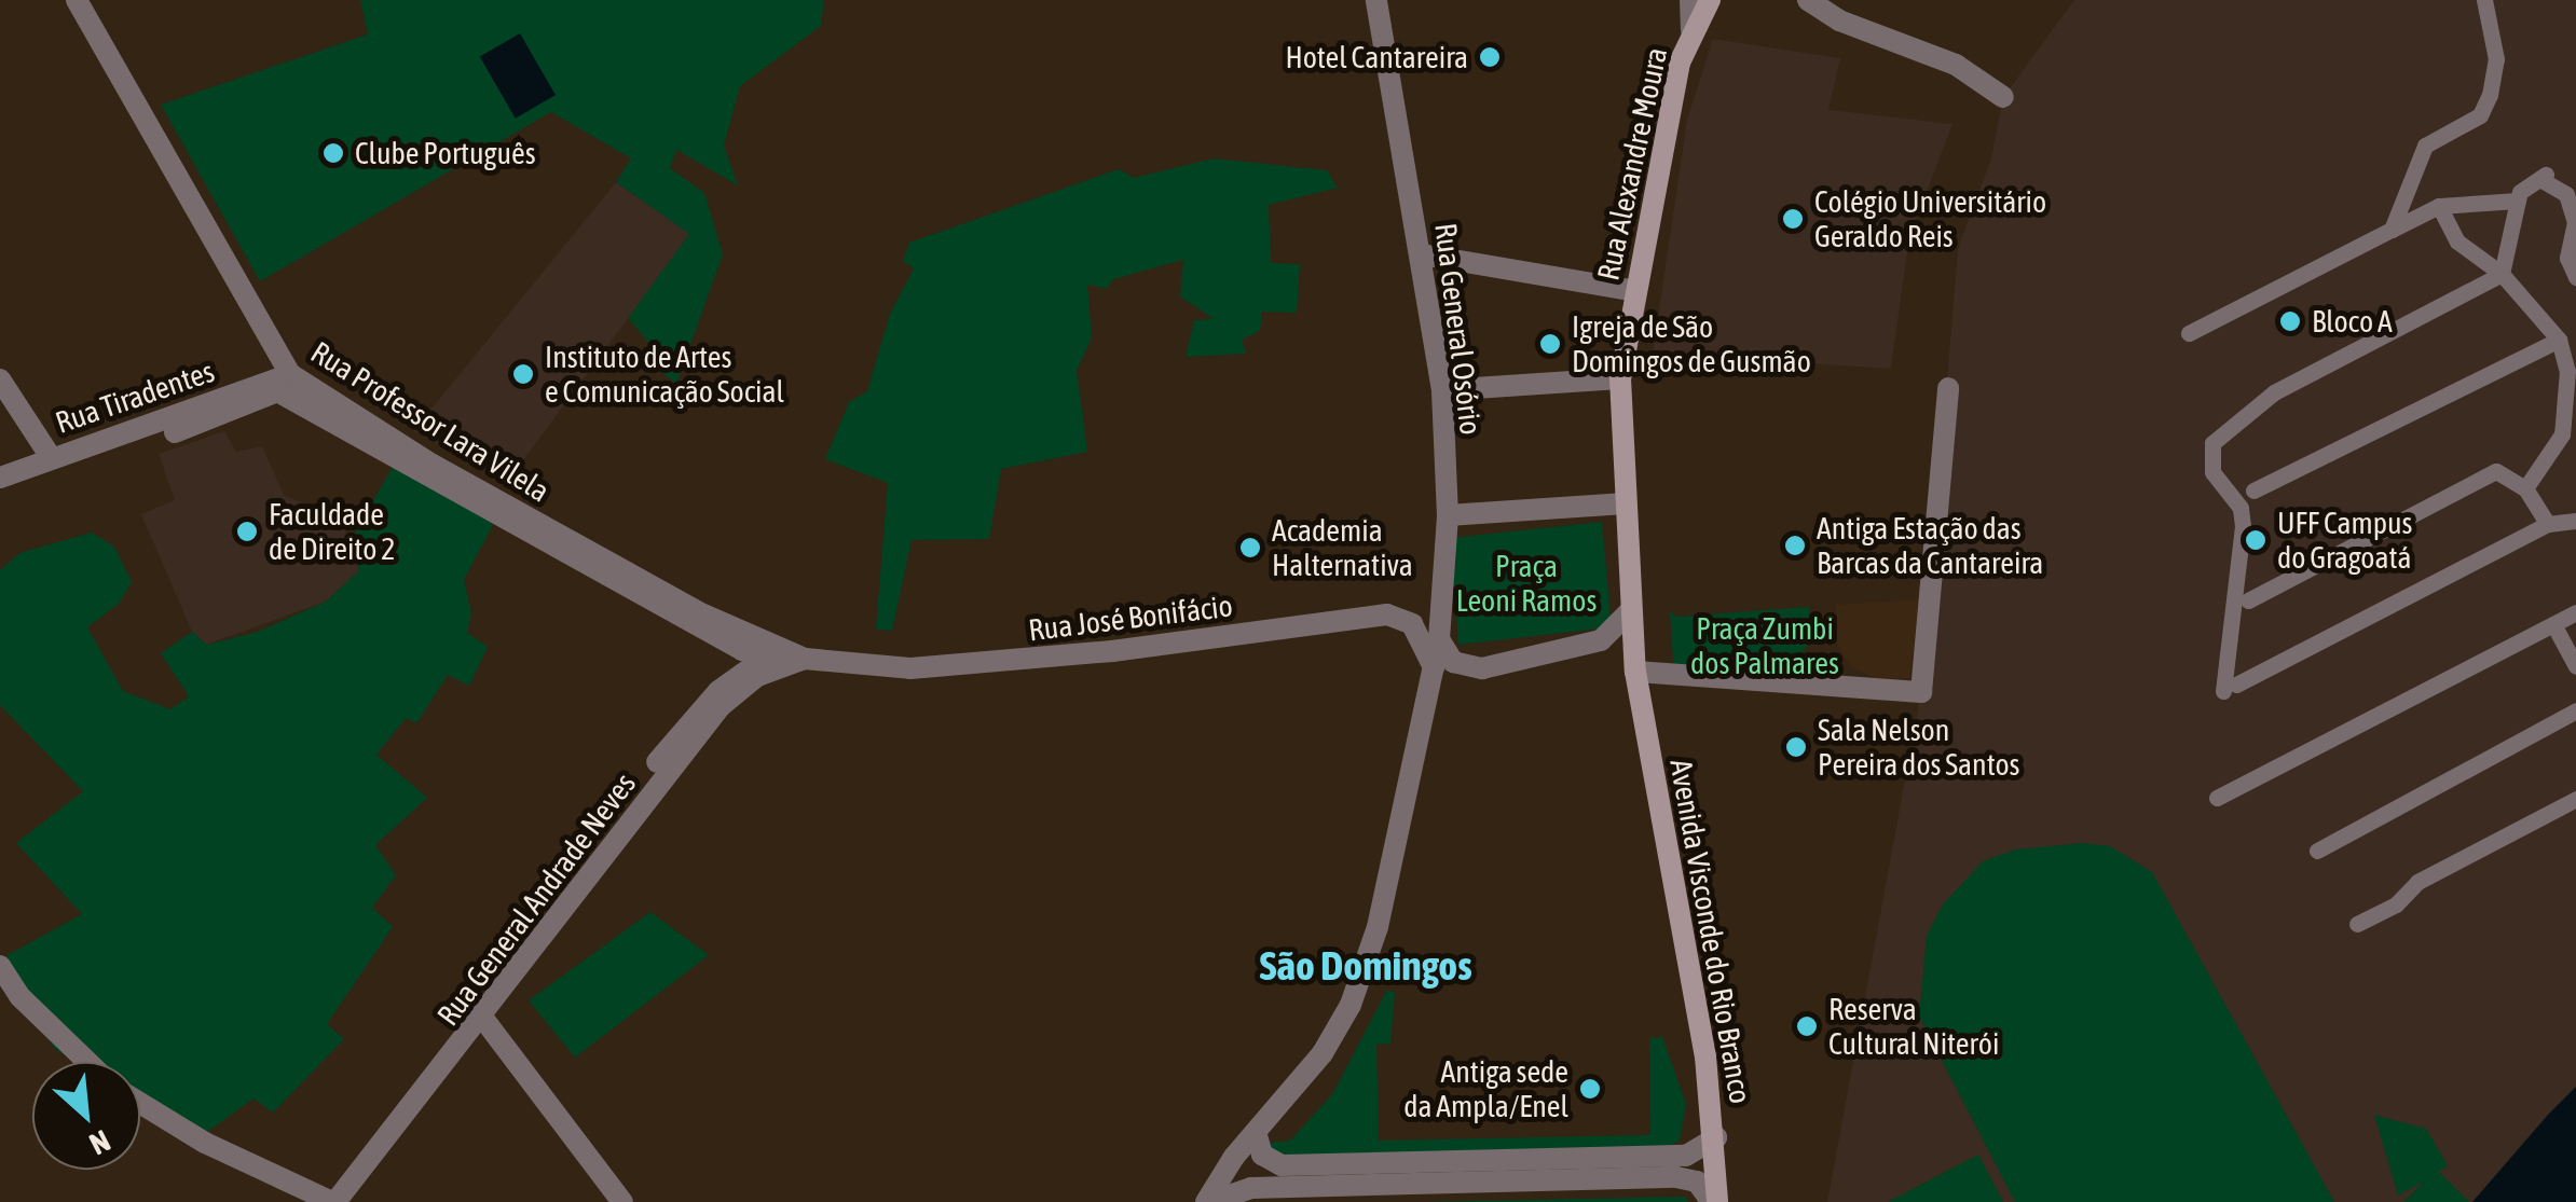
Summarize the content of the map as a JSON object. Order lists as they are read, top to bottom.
{
  "streets": {
    "main road": ["Rua Alexandre Moura", "Avenida Visconde do Rio Branco"],
    "street": [
      "Rua General Osório",
      "Rua Tiradentes",
      "Rua Professor Lara Vilela",
      "Rua José Bonifácio",
      "Rua General Andrade Neves"
    ]
  },
  "crossings": [
    ["Rua General Osório", "Rua José Bonifácio"],
    ["Rua Tiradentes", "Rua Professor Lara Vilela"],
    ["Rua Professor Lara Vilela", "Rua José Bonifácio"],
    ["Rua Professor Lara Vilela", "Rua General Andrade Neves"],
    ["Rua José Bonifácio", "Rua General Andrade Neves"]
  ],
  "districts": ["São Domingos"],
  "parks": ["Praça Leoni Ramos", "Praça Zumbi dos Palmares"],
  "places": [
    "Hotel Cantareira",
    "Clube Português",
    "Colégio Universitário Geraldo Reis",
    "Bloco A",
    "Igreja de São Domingos de Gusmão",
    "Instituto de Artes e Comunicação Social",
    "Faculdade de Direito 2",
    "UFF Campus do Gragoatá",
    "Antiga Estação das Barcas da Cantareira",
    "Academia Halternativa",
    "Sala Nelson Pereira dos Santos",
    "Reserva Cultural Niterói",
    "Antiga sede da Ampla/Enel"
  ],
  "north": "bottom right"
}
